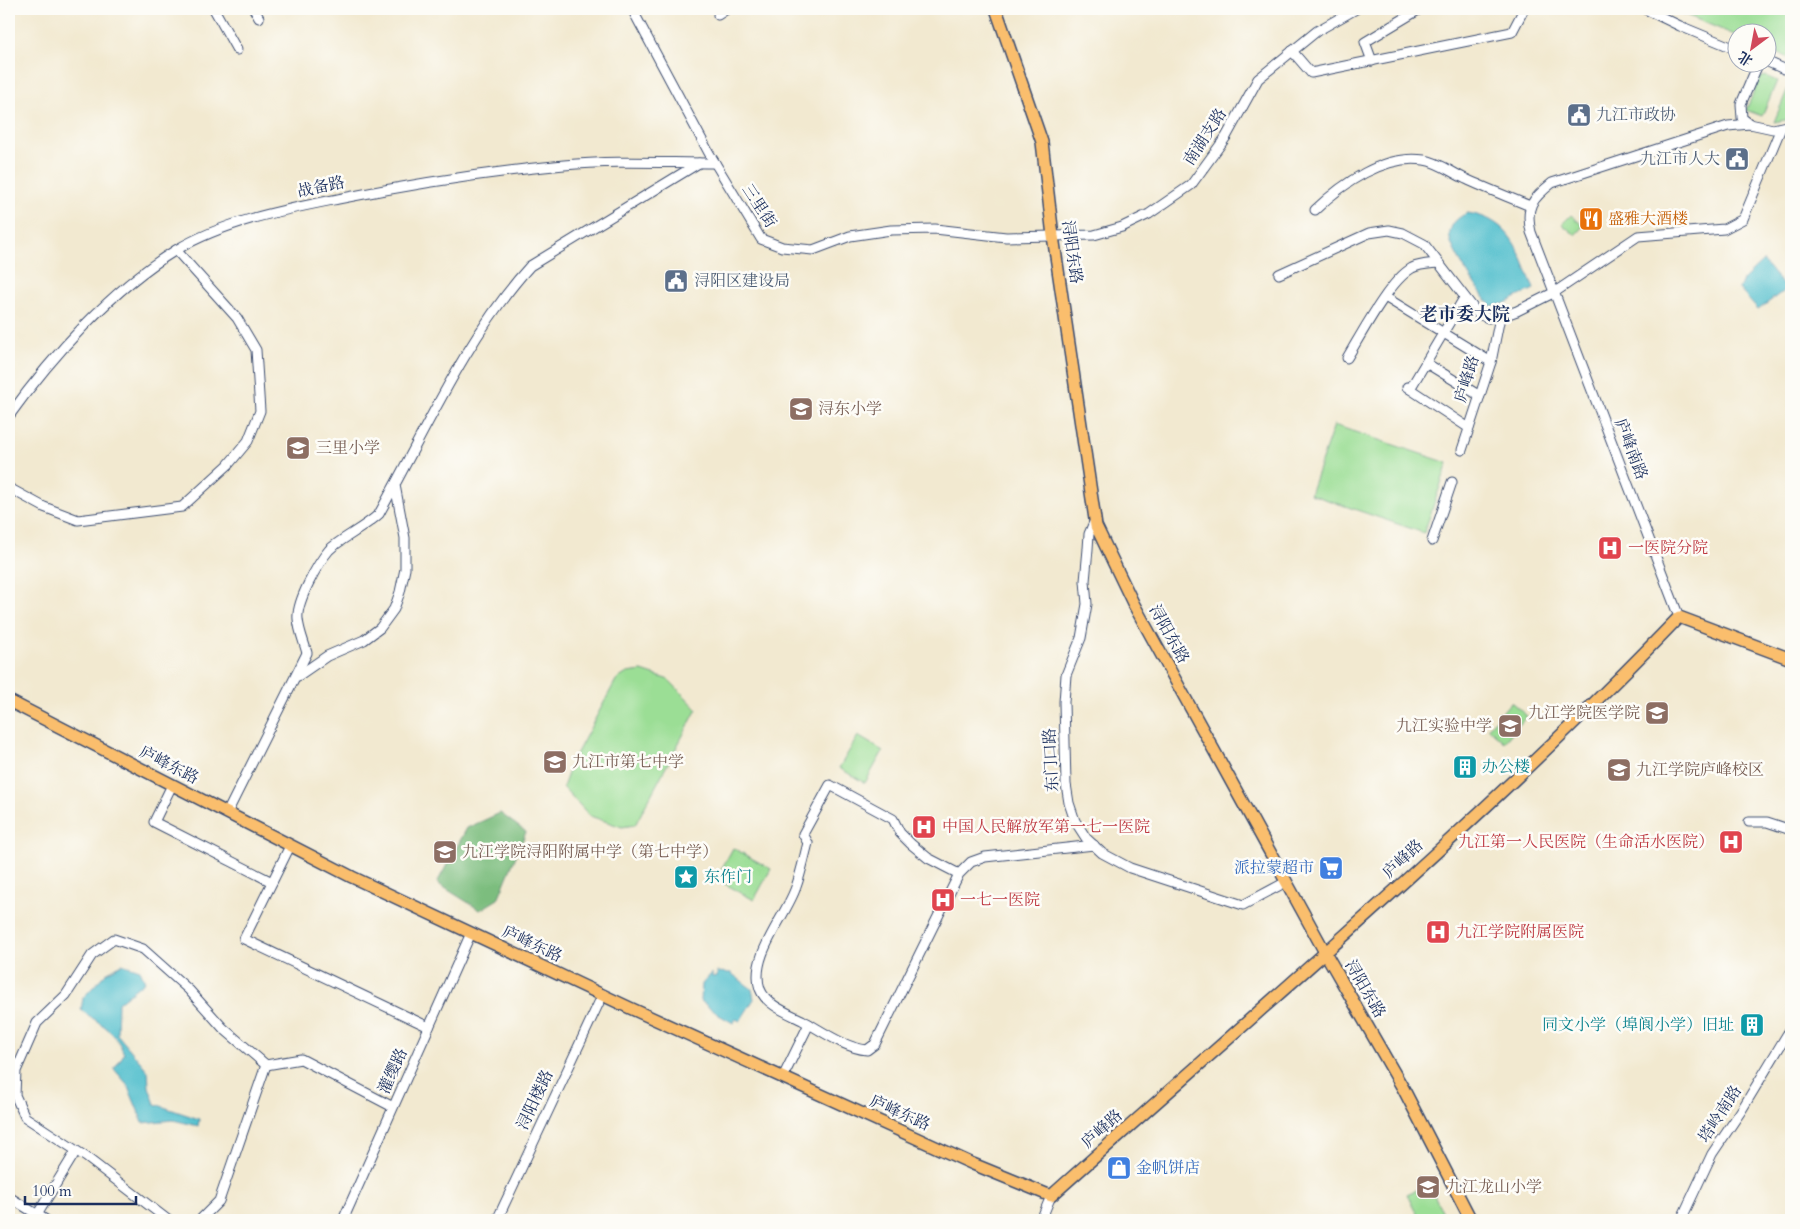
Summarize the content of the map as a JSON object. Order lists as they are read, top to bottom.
{
  "streets": {
    "main road": ["浔阳东路", "庐峰路", "庐峰东路"],
    "street": [
      "南湖支路",
      "战备路",
      "三里街",
      "庐峰南路",
      "东门口路",
      "灌缨路",
      "浔阳楼路",
      "塔岭南路"
    ]
  },
  "crossings": [
    ["南湖支路", "三里街"],
    ["南湖支路", "浔阳东路"],
    ["战备路", "三里街"],
    ["三里街", "浔阳东路"],
    ["浔阳东路", "庐峰路"],
    ["浔阳东路", "东门口路"],
    ["庐峰路", "庐峰南路"],
    ["庐峰路", "庐峰东路"],
    ["庐峰东路", "灌缨路"],
    ["庐峰东路", "浔阳楼路"]
  ],
  "districts": ["老市委大院"],
  "places": {
    "public building": ["九江市政协", "九江市人大", "浔阳区建设局"],
    "restaurant": ["盛雅大酒楼"],
    "school or university": [
      "浔东小学",
      "三里小学",
      "九江学院医学院",
      "九江实验中学",
      "九江市第七中学",
      "九江学院庐峰校区",
      "九江学院浔阳附属中学（第七中学）",
      "九江龙山小学"
    ],
    "hospital": [
      "一医院分院",
      "中国人民解放军第一七一医院",
      "九江第一人民医院（生命活水医院）",
      "一七一医院",
      "九江学院附属医院"
    ],
    "building": ["办公楼", "同文小学（埠阆小学）旧址"],
    "supermarket": ["派拉蒙超市"],
    "place": ["东作门"],
    "shop": ["金帆饼店"]
  },
  "scale_bar": "100 m",
  "north": "bottom left"
}
